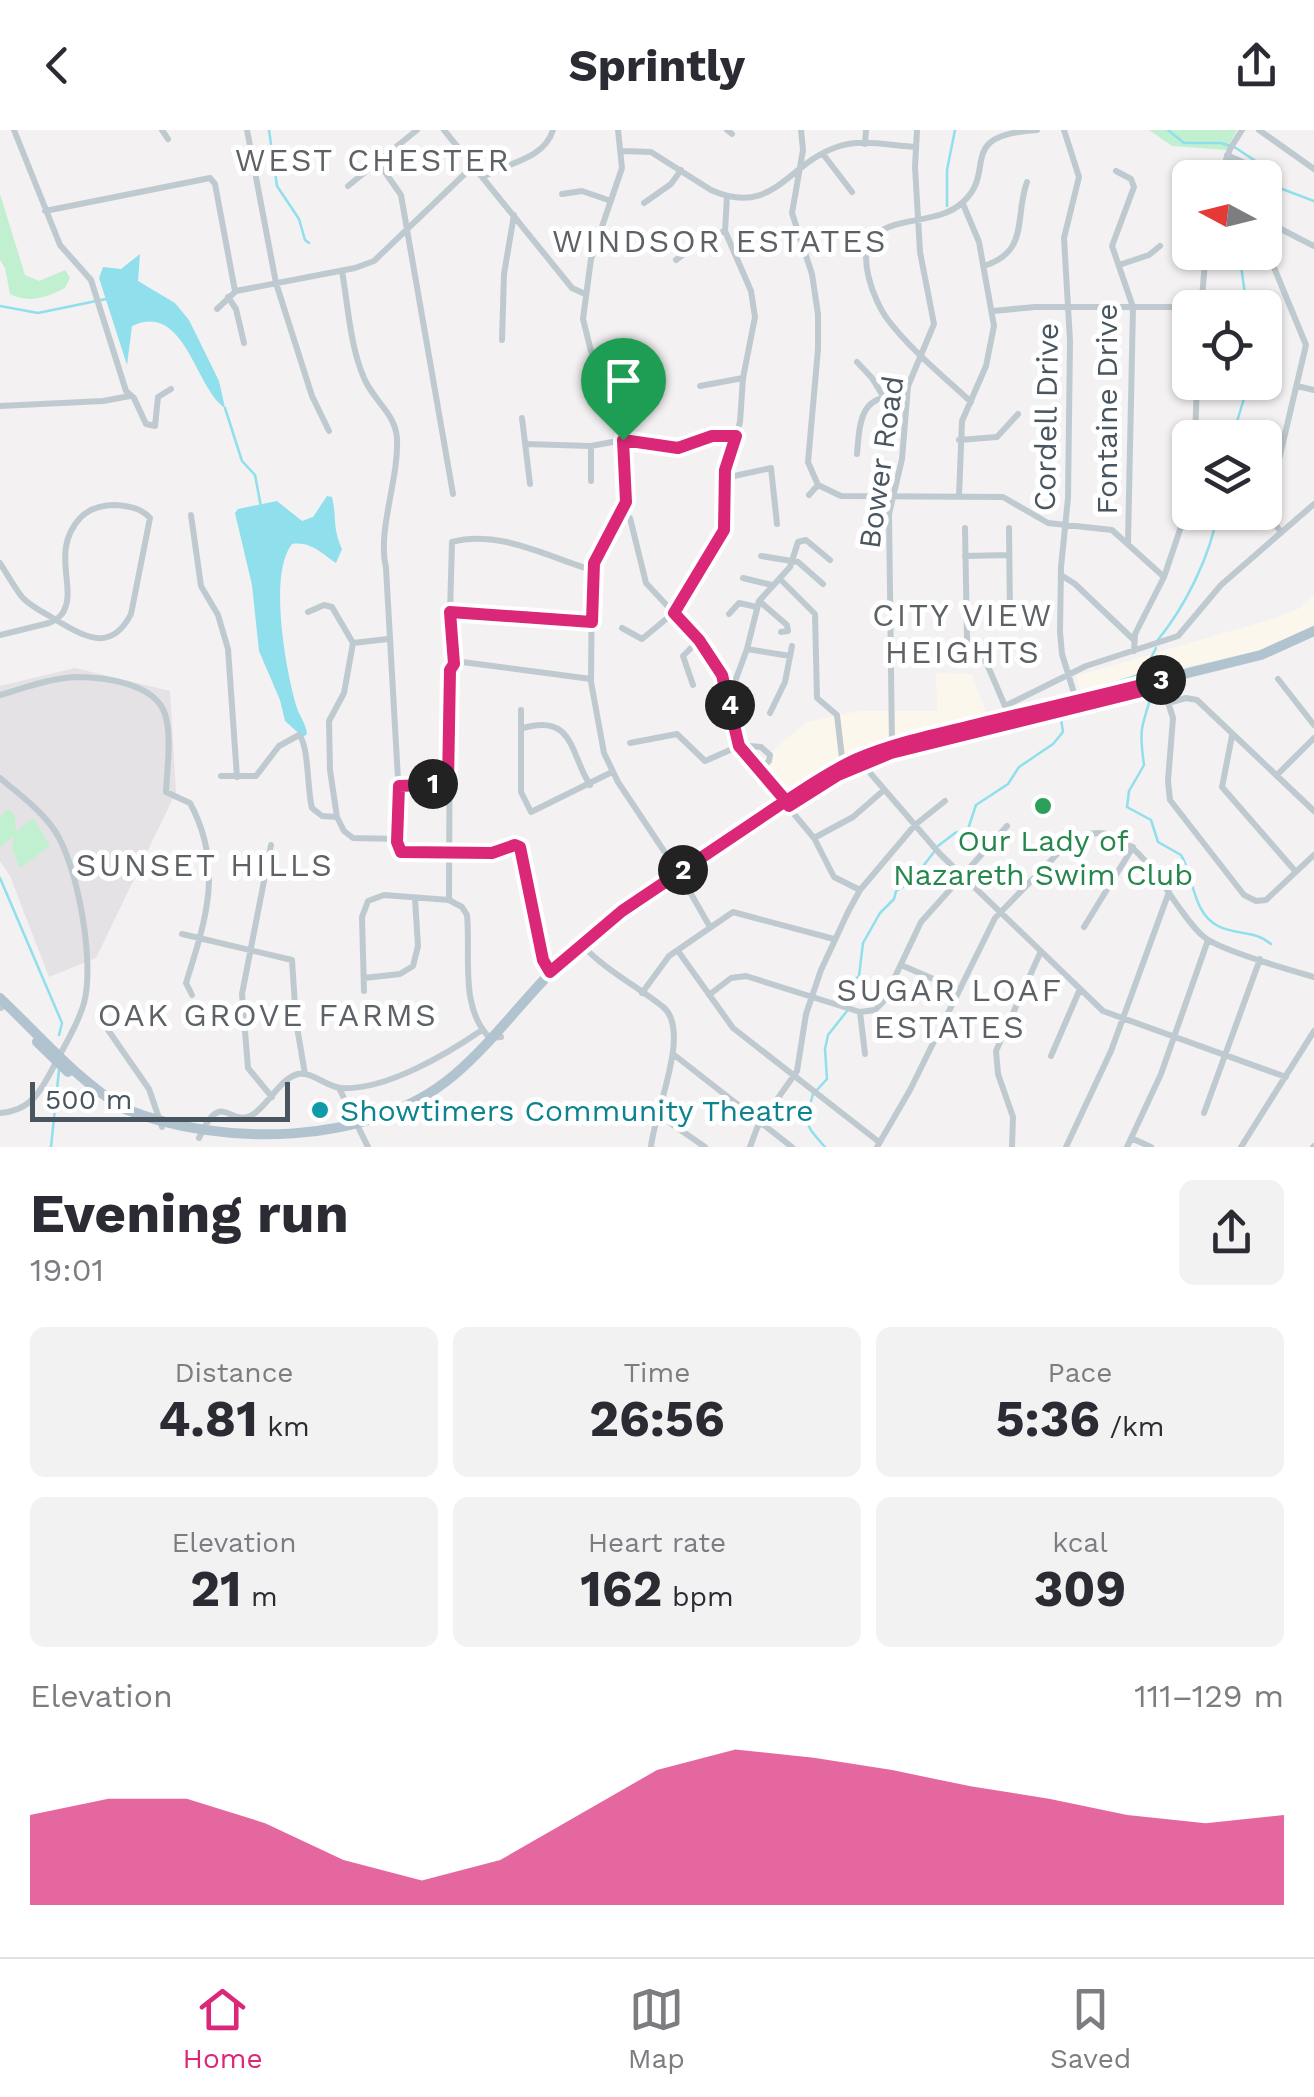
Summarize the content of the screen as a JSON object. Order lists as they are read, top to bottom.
{
  "streets": {
    "street": ["Fontaine Drive", "Cordell Drive", "Bower Road"]
  },
  "districts": [
    "WEST CHESTER",
    "WINDSOR ESTATES",
    "CITY VIEW HEIGHTS",
    "SUNSET HILLS",
    "SUGAR LOAF ESTATES",
    "OAK GROVE FARMS"
  ],
  "places": ["Our Lady of Nazareth Swim Club", "Showtimers Community Theatre"],
  "scale_bar": "500 m",
  "north": "left",
  "page": {
    "header": "Sprintly",
    "pins": [
      "3",
      "4",
      "1",
      "2"
    ],
    "scale": "500 m",
    "heading": ["Evening run", "19:01"],
    "stats": [
      ["Distance", "4.81 km"],
      ["Time", "26:56"],
      ["Pace", "5:36 /km"],
      ["Elevation", "21 m"],
      ["Heart rate", "162 bpm"],
      ["kcal", "309"]
    ],
    "chart": ["Elevation", "111–129 m"],
    "tabs": ["Home", "Map", "Saved"]
  }
}
